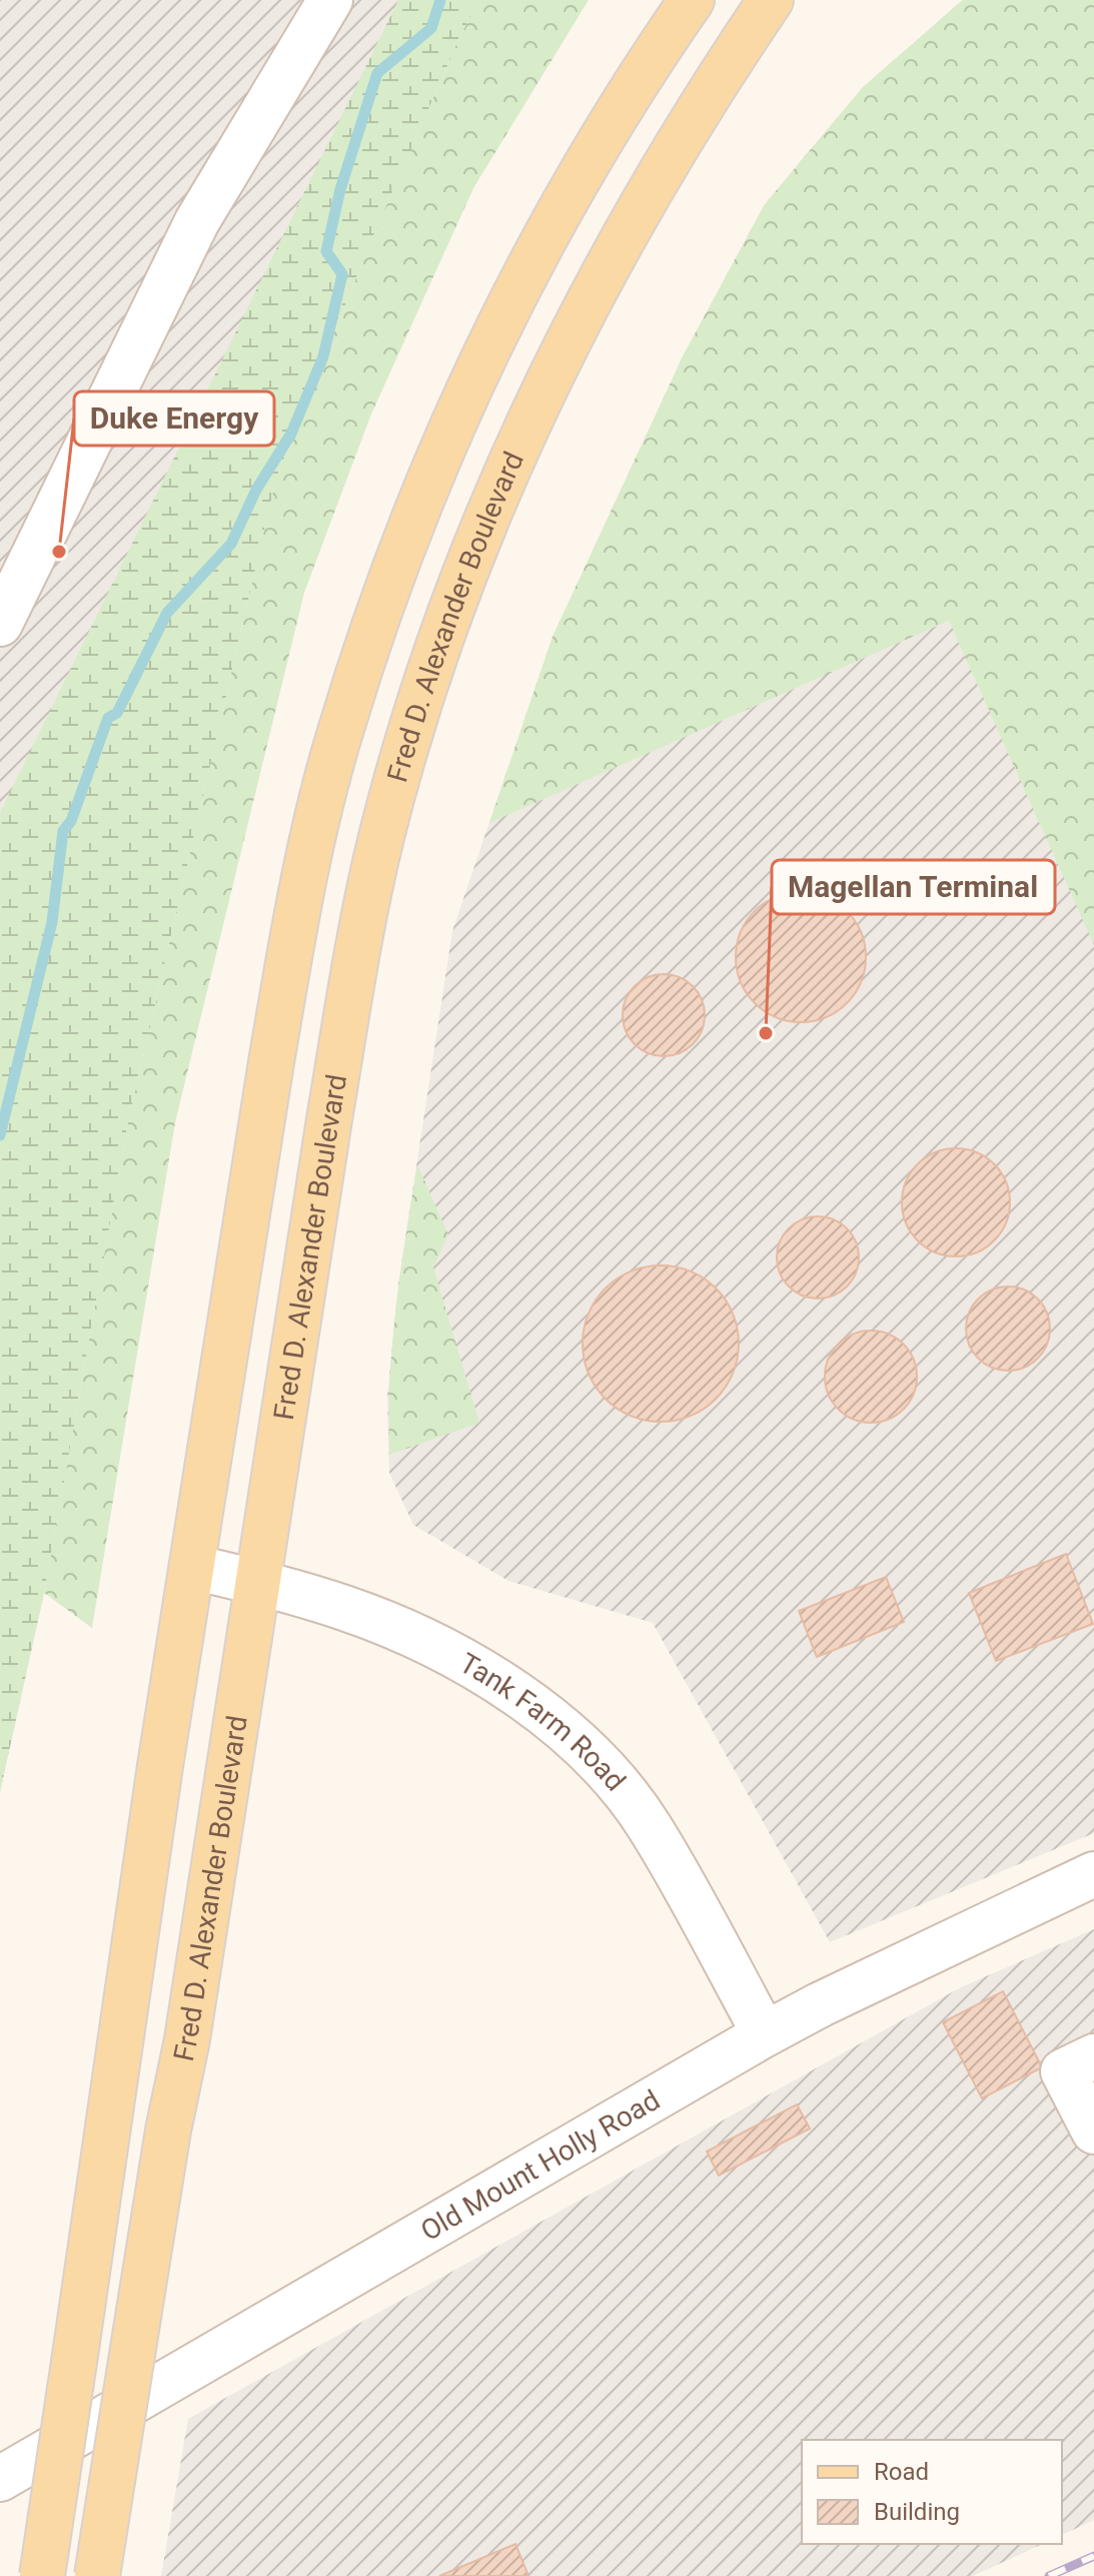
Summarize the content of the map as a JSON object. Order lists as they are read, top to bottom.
{
  "streets": {
    "main road": ["Fred D. Alexander Boulevard"],
    "street": ["Tank Farm Road", "Old Mount Holly Road"]
  },
  "crossings": [
    ["Fred D. Alexander Boulevard", "Tank Farm Road"],
    ["Tank Farm Road", "Old Mount Holly Road"]
  ],
  "places": ["Duke Energy", "Magellan Terminal"],
  "legend": ["Road", "Building"]
}
